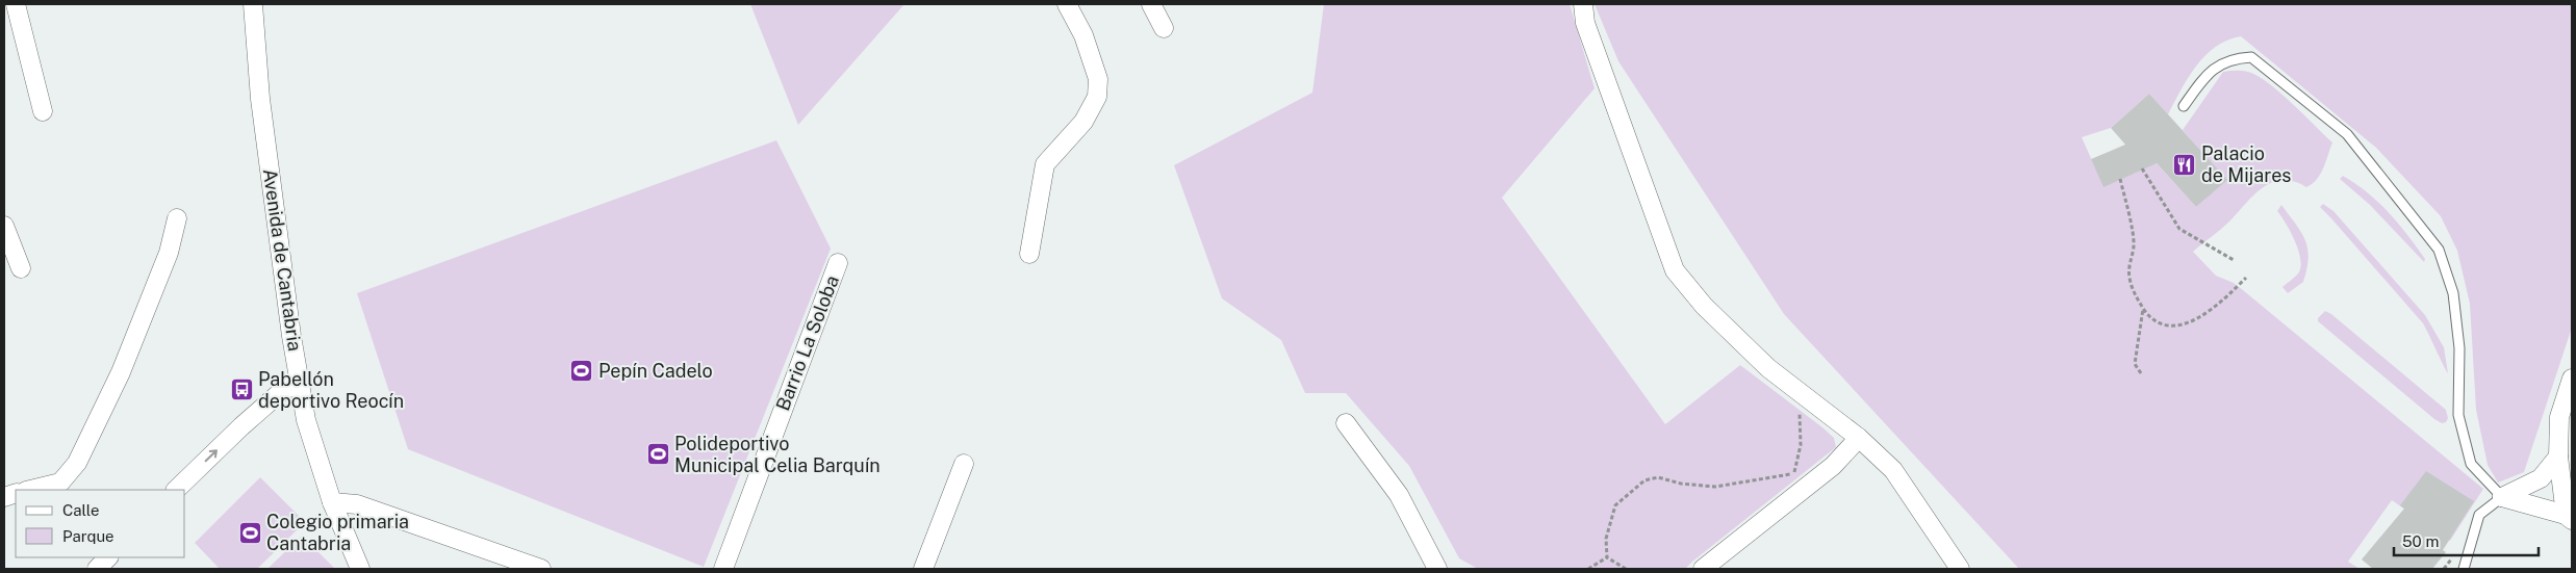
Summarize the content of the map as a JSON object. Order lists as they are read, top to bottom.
{
  "streets": {
    "street": ["Avenida de Cantabria", "Barrio La Soloba"]
  },
  "places": {
    "restaurant": ["Palacio de Mijares"],
    "sports": ["Pepín Cadelo", "Polideportivo Municipal Celia Barquín", "Colegio primaria Cantabria"],
    "bus stop": ["Pabellón deportivo Reocín"]
  },
  "legend": ["Calle", "Parque"],
  "scale_bar": "50 m"
}
